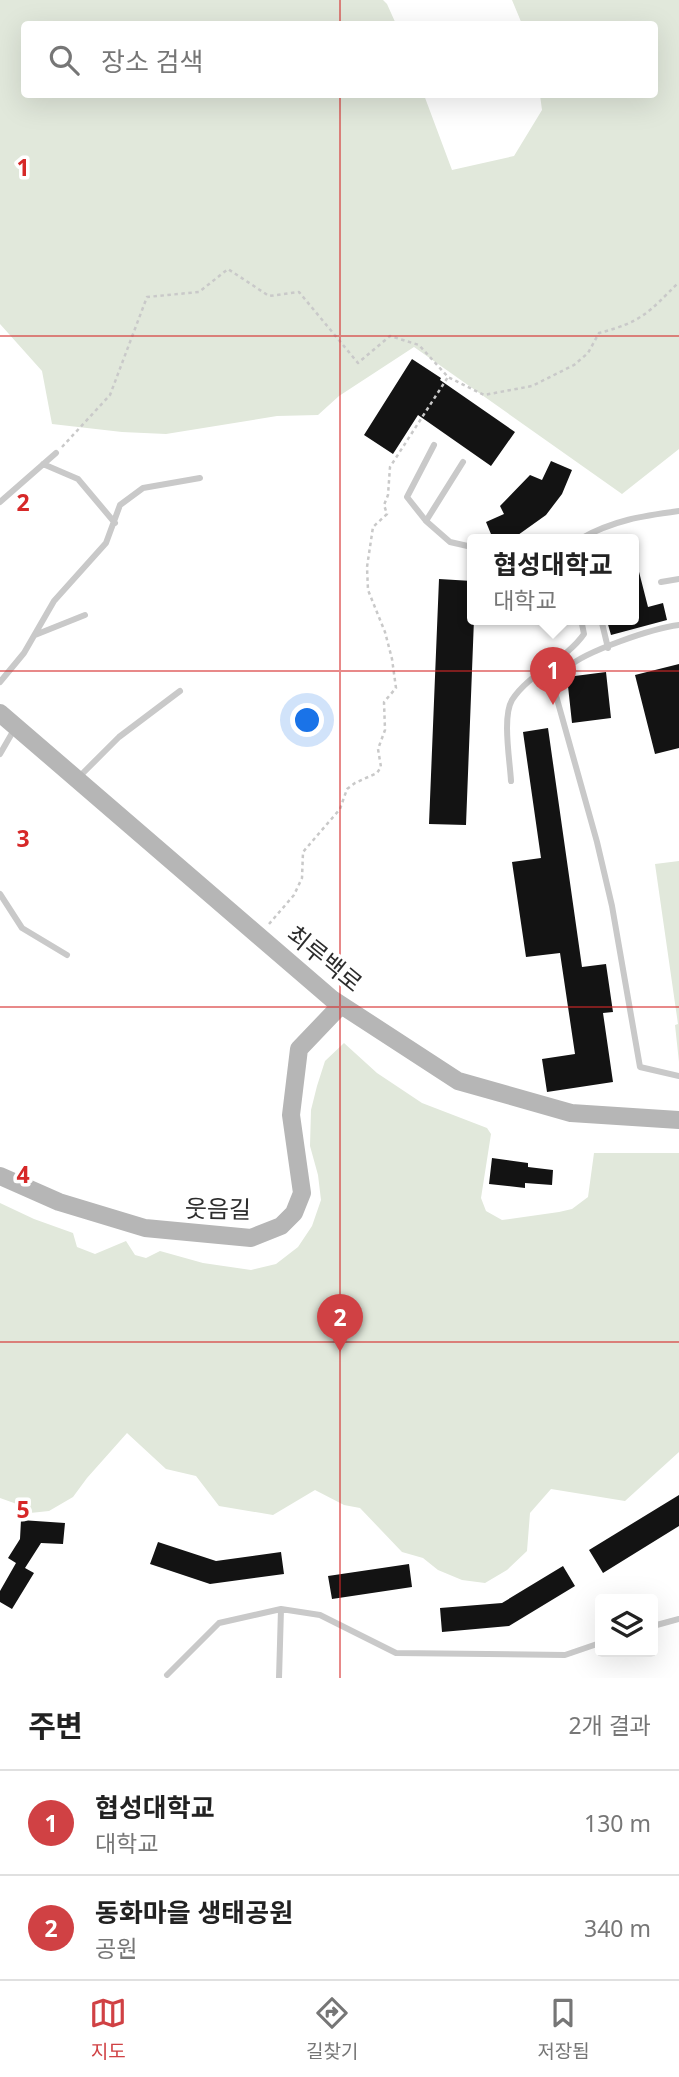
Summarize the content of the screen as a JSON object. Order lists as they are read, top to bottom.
{
  "streets": {
    "street": ["최루백로", "웃음길"]
  },
  "crossings": [
    ["최루백로", "웃음길"]
  ],
  "page": {
    "search": "장소 검색",
    "popup": ["협성대학교", "대학교"],
    "pins": ["1", "2"],
    "heading": ["주변", "2개 결과"],
    "list": [
      {
        "mark": "1",
        "name": "협성대학교",
        "note": "대학교",
        "value": "130 m"
      },
      {
        "mark": "2",
        "name": "동화마을 생태공원",
        "note": "공원",
        "value": "340 m"
      }
    ],
    "nav": ["지도", "길찾기", "저장됨"]
  },
  "grid": {
    "rows": [
      "1",
      "2",
      "3",
      "4",
      "5"
    ]
  }
}
